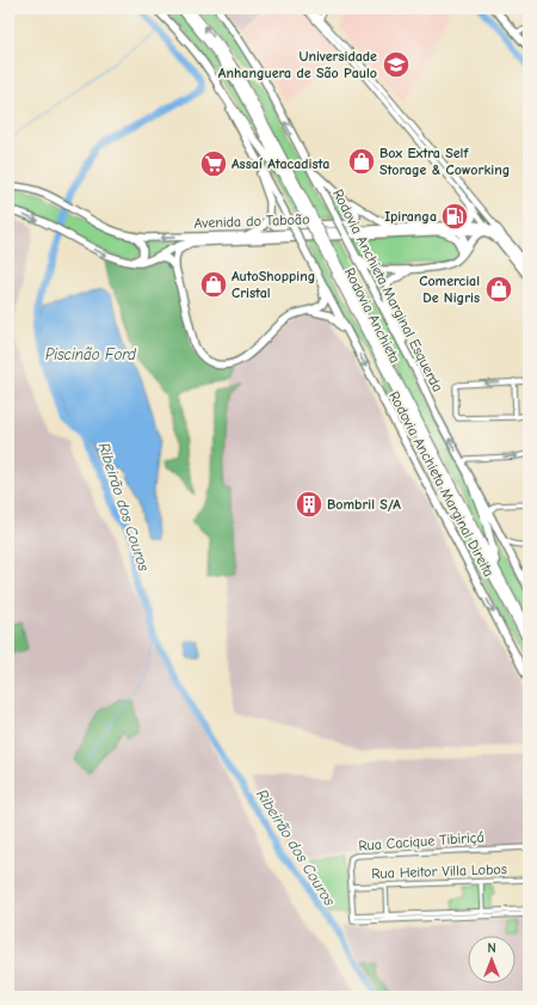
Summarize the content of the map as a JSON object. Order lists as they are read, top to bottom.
{
  "streets": {
    "highway": ["Rodovia Anchieta"],
    "main road": ["Avenida do Taboão", "Rodovia Anchieta Marginal Esquerda", "Rodovia Anchieta Marginal Direita"],
    "street": ["Rua Cacique Tibiriçá", "Rua Heitor Villa Lobos"]
  },
  "crossings": [
    ["Rua Cacique Tibiriçá", "Rua Heitor Villa Lobos"]
  ],
  "one_way": ["Rodovia Anchieta Marginal Esquerda", "Rodovia Anchieta Marginal Direita"],
  "water": ["Piscinão Ford", "Ribeirão dos Couros"],
  "places": {
    "school or university": ["Universidade Anhanguera de São Paulo"],
    "shop": ["Box Extra Self Storage & Coworking", "AutoShopping Cristal", "Comercial De Nigris"],
    "supermarket": ["Assaí Atacadista"],
    "fuel station": ["Ipiranga"],
    "building": ["Bombril S/A"]
  },
  "north": "top"
}
